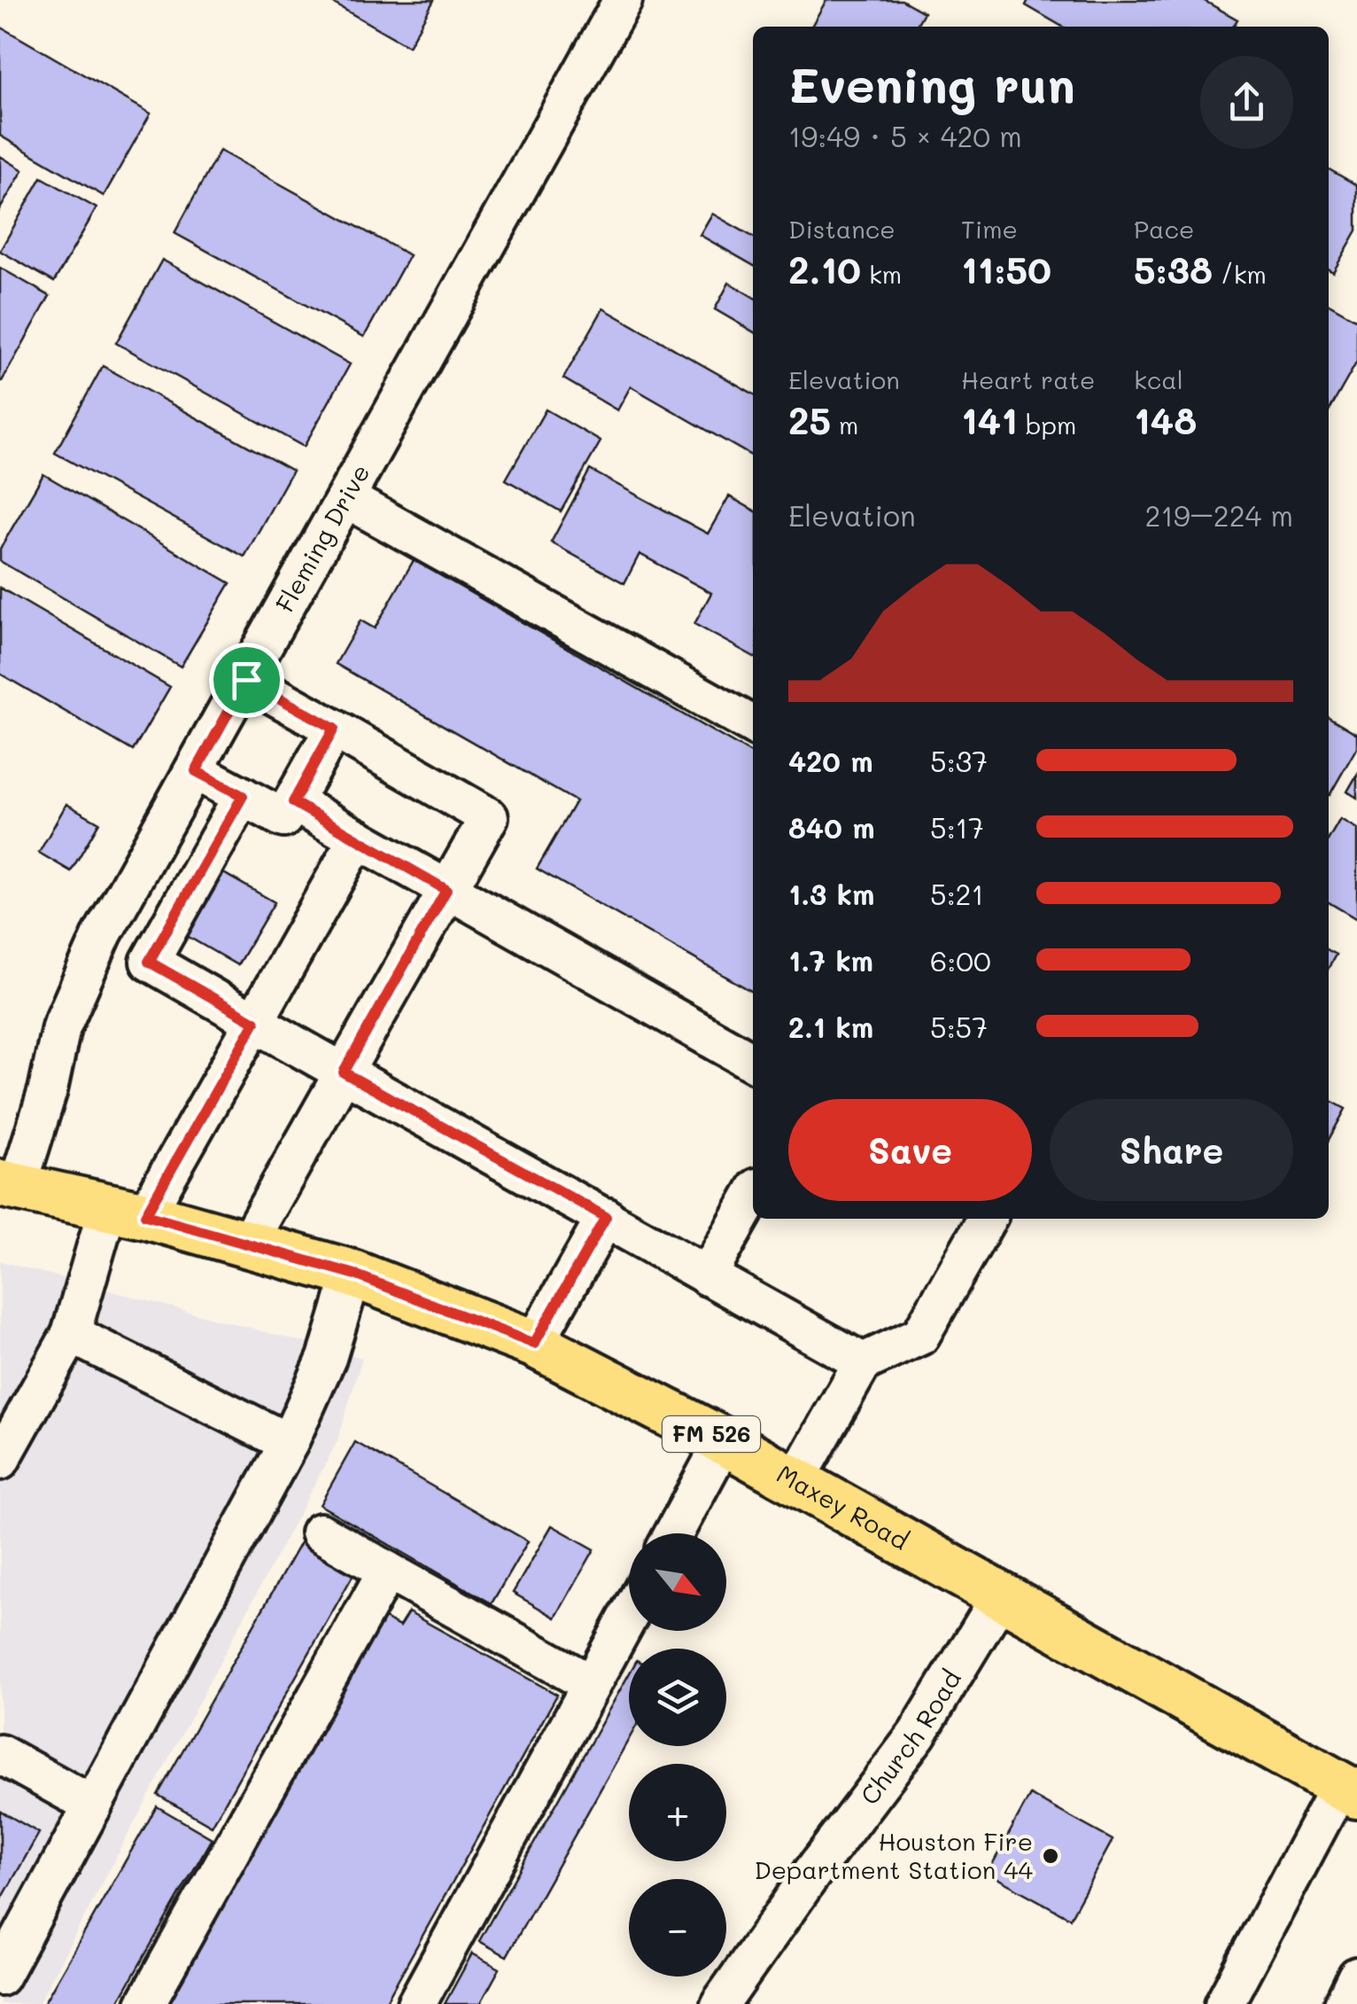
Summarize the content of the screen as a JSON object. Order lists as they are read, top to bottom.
{
  "streets": {
    "main road": ["FM 526", "Maxey Road"],
    "street": ["Fleming Drive", "Church Road"]
  },
  "crossings": [
    ["Fleming Drive", "Maxey Road"],
    ["Maxey Road", "Church Road"]
  ],
  "places": ["Houston Fire Department Station 44"],
  "north": "bottom right",
  "page": {
    "heading": ["Evening run", "19:49 · 5 × 420 m"],
    "stats": [
      ["Distance", "2.10 km"],
      ["Time", "11:50"],
      ["Pace", "5:38 /km"],
      ["Elevation", "25 m"],
      ["Heart rate", "141 bpm"],
      ["kcal", "148"]
    ],
    "chart": ["Elevation", "219–224 m"],
    "list": [
      {
        "name": "420 m",
        "note": "5:37"
      },
      {
        "name": "840 m",
        "note": "5:17"
      },
      {
        "name": "1.3 km",
        "note": "5:21"
      },
      {
        "name": "1.7 km",
        "note": "6:00"
      },
      {
        "name": "2.1 km",
        "note": "5:57"
      }
    ],
    "buttons": ["Save", "Share"],
    "map_buttons": ["+", "−"]
  }
}
